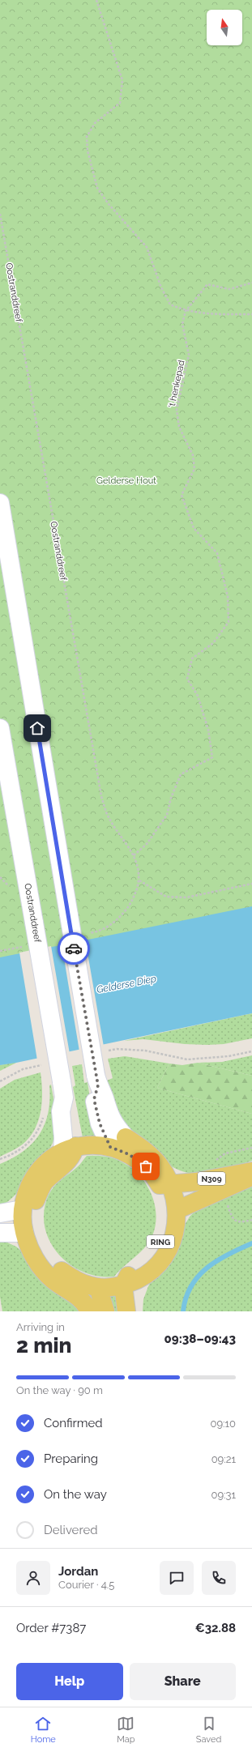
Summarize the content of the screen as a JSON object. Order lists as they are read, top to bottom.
{
  "streets": {
    "main road": ["Oostranddreef", "N309", "RING"],
    "path": ["'t henkepad"]
  },
  "crossings": [
    ["Oostranddreef", "'t henkepad"],
    ["Oostranddreef", "RING"],
    ["N309", "RING"]
  ],
  "water": ["Gelderse Diep"],
  "parks": ["Gelderse Hout"],
  "north": "top",
  "page": {
    "heading": ["2 min", "Arriving in", "09:38–09:43"],
    "panel": [
      "Jordan",
      "Courier · 4.5",
      "Order #7387",
      "€32.88"
    ],
    "bar": "On the way · 90 m",
    "list": [
      ["Confirmed", "09:10"],
      ["Preparing", "09:21"],
      ["On the way", "09:31"],
      "Delivered"
    ],
    "buttons": ["Help", "Share"],
    "tabs": ["Home", "Map", "Saved"]
  }
}
